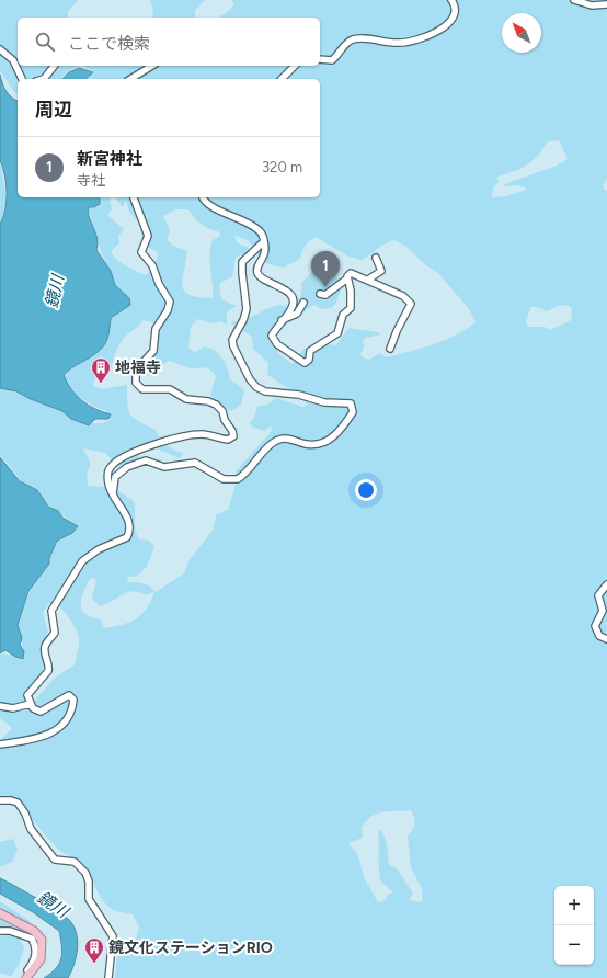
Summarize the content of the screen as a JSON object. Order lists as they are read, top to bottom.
{
  "water": ["鏡川"],
  "places": {
    "building": ["地福寺", "鏡文化ステーションRIO"]
  },
  "north": "top left",
  "page": {
    "search": "ここで検索",
    "heading": "周辺",
    "list": [
      {
        "mark": "1",
        "name": "新宮神社",
        "note": "寺社",
        "value": "320 m"
      }
    ],
    "pins": "1",
    "map_buttons": ["+", "−"]
  }
}
